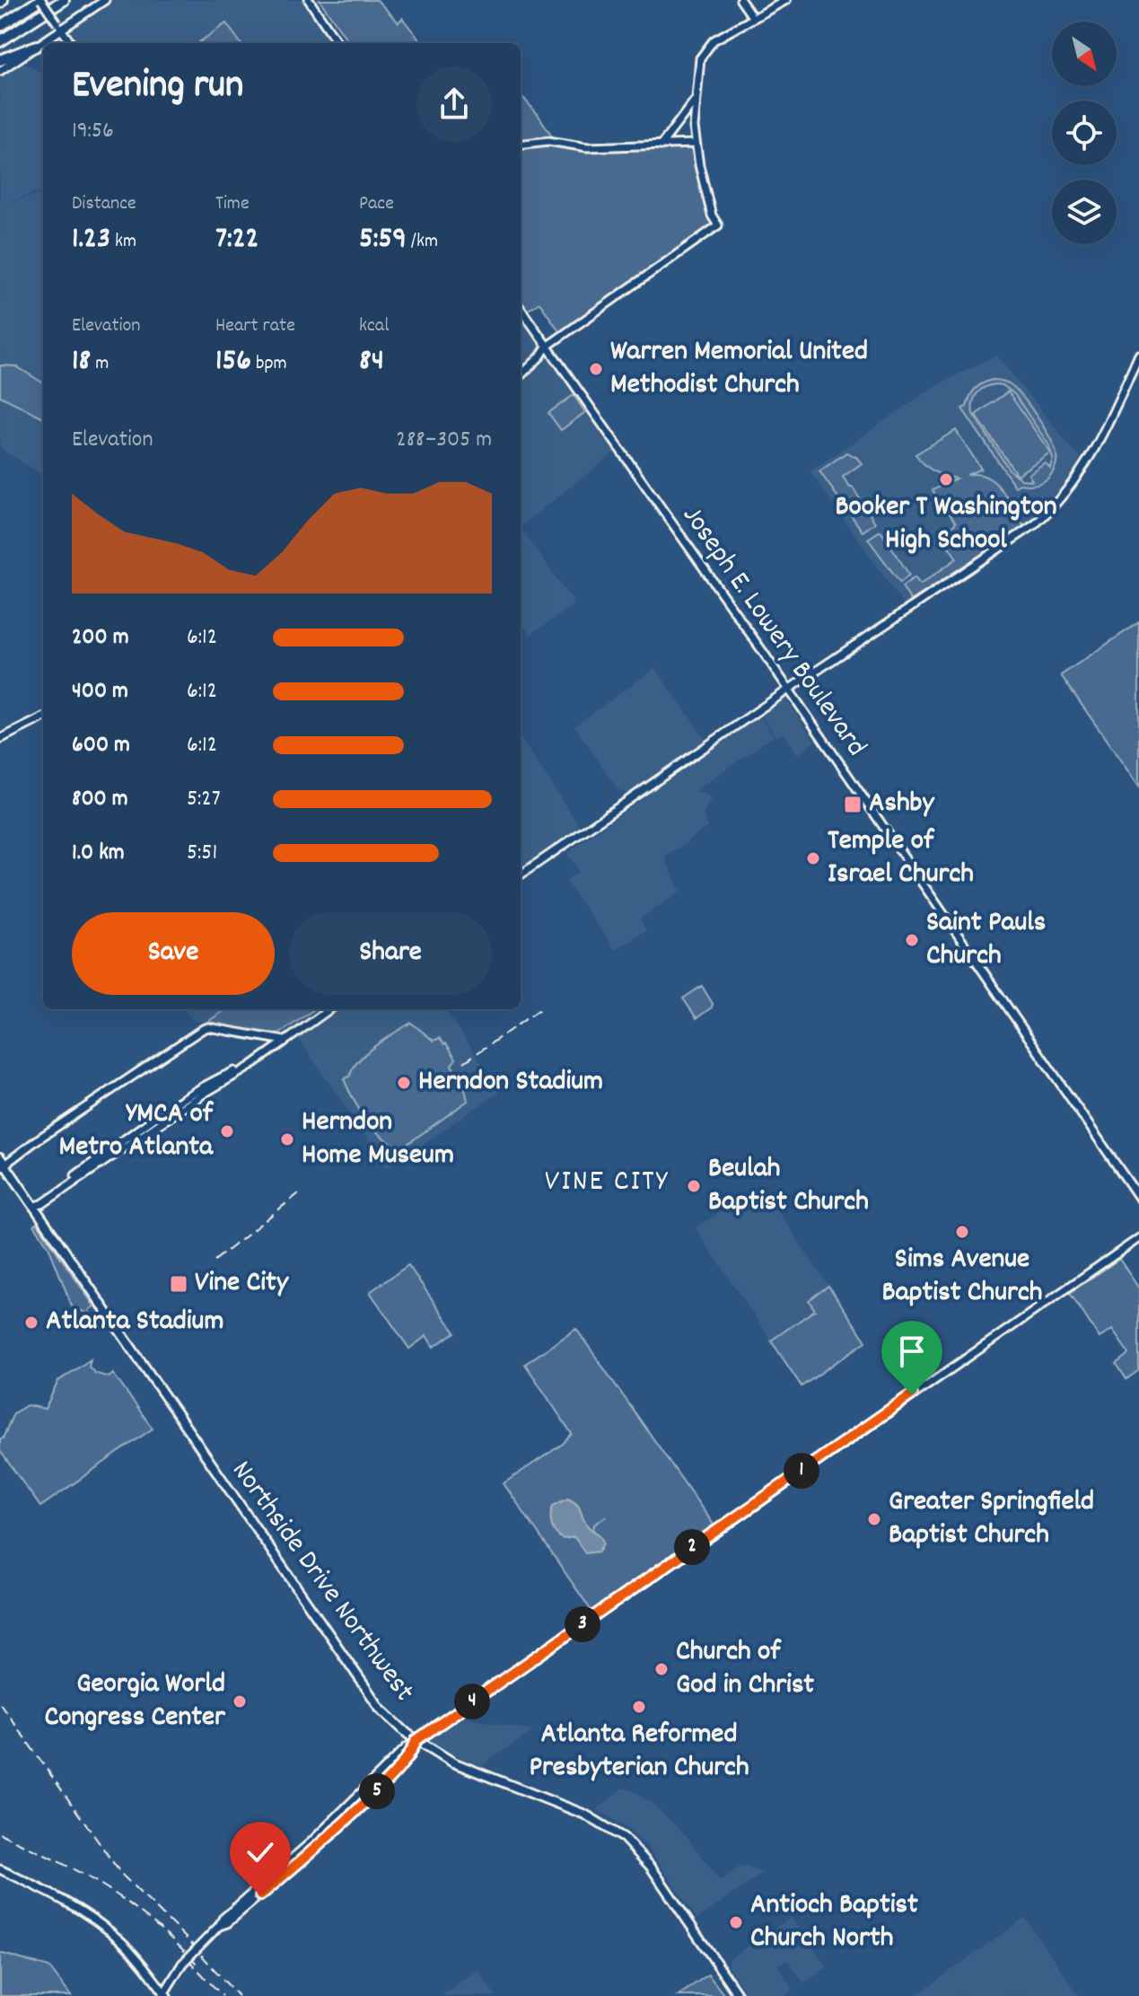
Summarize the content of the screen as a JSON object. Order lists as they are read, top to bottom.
{
  "streets": {
    "main road": ["Joseph E. Lowery Boulevard", "Northside Drive Northwest"]
  },
  "districts": ["VINE CITY"],
  "places": {
    "other": [
      "Warren Memorial United Methodist Church",
      "Booker T Washington High School",
      "Temple of Israel Church",
      "Saint Pauls Church",
      "Herndon Stadium",
      "YMCA of Metro Atlanta",
      "Herndon Home Museum",
      "Beulah Baptist Church",
      "Sims Avenue Baptist Church",
      "Atlanta Stadium",
      "Greater Springfield Baptist Church",
      "Church of God in Christ",
      "Georgia World Congress Center",
      "Atlanta Reformed Presbyterian Church",
      "Antioch Baptist Church North"
    ],
    "transit": ["Ashby", "Vine City"]
  },
  "north": "bottom right",
  "page": {
    "heading": ["Evening run", "19:56"],
    "stats": [
      ["Distance", "1.23 km"],
      ["Time", "7:22"],
      ["Pace", "5:59 /km"],
      ["Elevation", "18 m"],
      ["Heart rate", "156 bpm"],
      ["kcal", "84"]
    ],
    "chart": ["Elevation", "288–305 m"],
    "list": [
      {
        "name": "200 m",
        "note": "6:12"
      },
      {
        "name": "400 m",
        "note": "6:12"
      },
      {
        "name": "600 m",
        "note": "6:12"
      },
      {
        "name": "800 m",
        "note": "5:27"
      },
      {
        "name": "1.0 km",
        "note": "5:51"
      }
    ],
    "buttons": ["Save", "Share"],
    "pins": [
      "1",
      "2",
      "3",
      "4",
      "5"
    ]
  }
}
